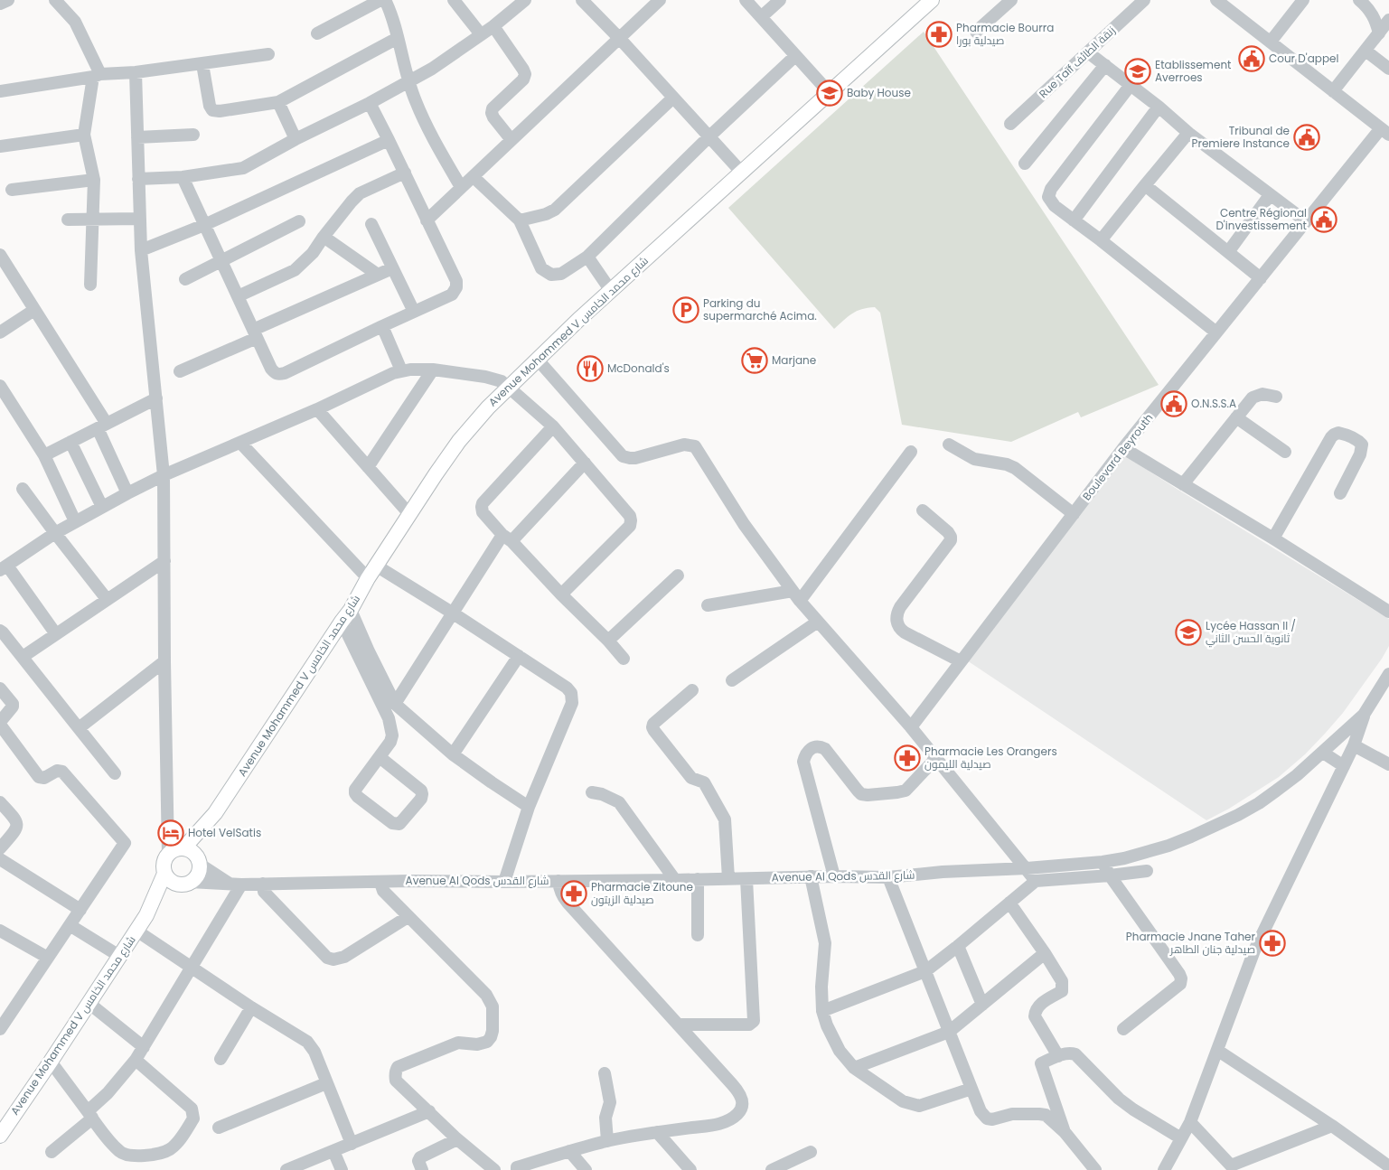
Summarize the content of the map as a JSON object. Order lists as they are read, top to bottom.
{
  "streets": {
    "main road": ["Avenue Mohammed V شارع محمد الخامس"],
    "street": ["Rue Taïf زنقة الطائف", "Boulevard Beyrouth", "Avenue Al Qods شارع القدس"]
  },
  "crossings": [
    ["Avenue Mohammed V شارع محمد الخامس", "Avenue Al Qods شارع القدس"]
  ],
  "places": {
    "pharmacy": [
      "Pharmacie Bourra صيدلية بورا",
      "Pharmacie Les Orangers صيدلية الليمون",
      "Pharmacie Zitoune صيدلية الزيتون",
      "Pharmacie Jnane Taher صيدلية جنان الطاهر"
    ],
    "public building": [
      "Cour D'appel",
      "Tribunal de Premiere Instance",
      "Centre Régional D'investissement",
      "O.N.S.S.A"
    ],
    "school or university": ["Etablissement Averroes", "Baby House", "Lycée Hassan II / ثانوية الحسن الثاني"],
    "parking": ["Parking du supermarché Acima."],
    "supermarket": ["Marjane"],
    "restaurant": ["McDonald's"],
    "hotel": ["Hotel VelSatis"]
  }
}
